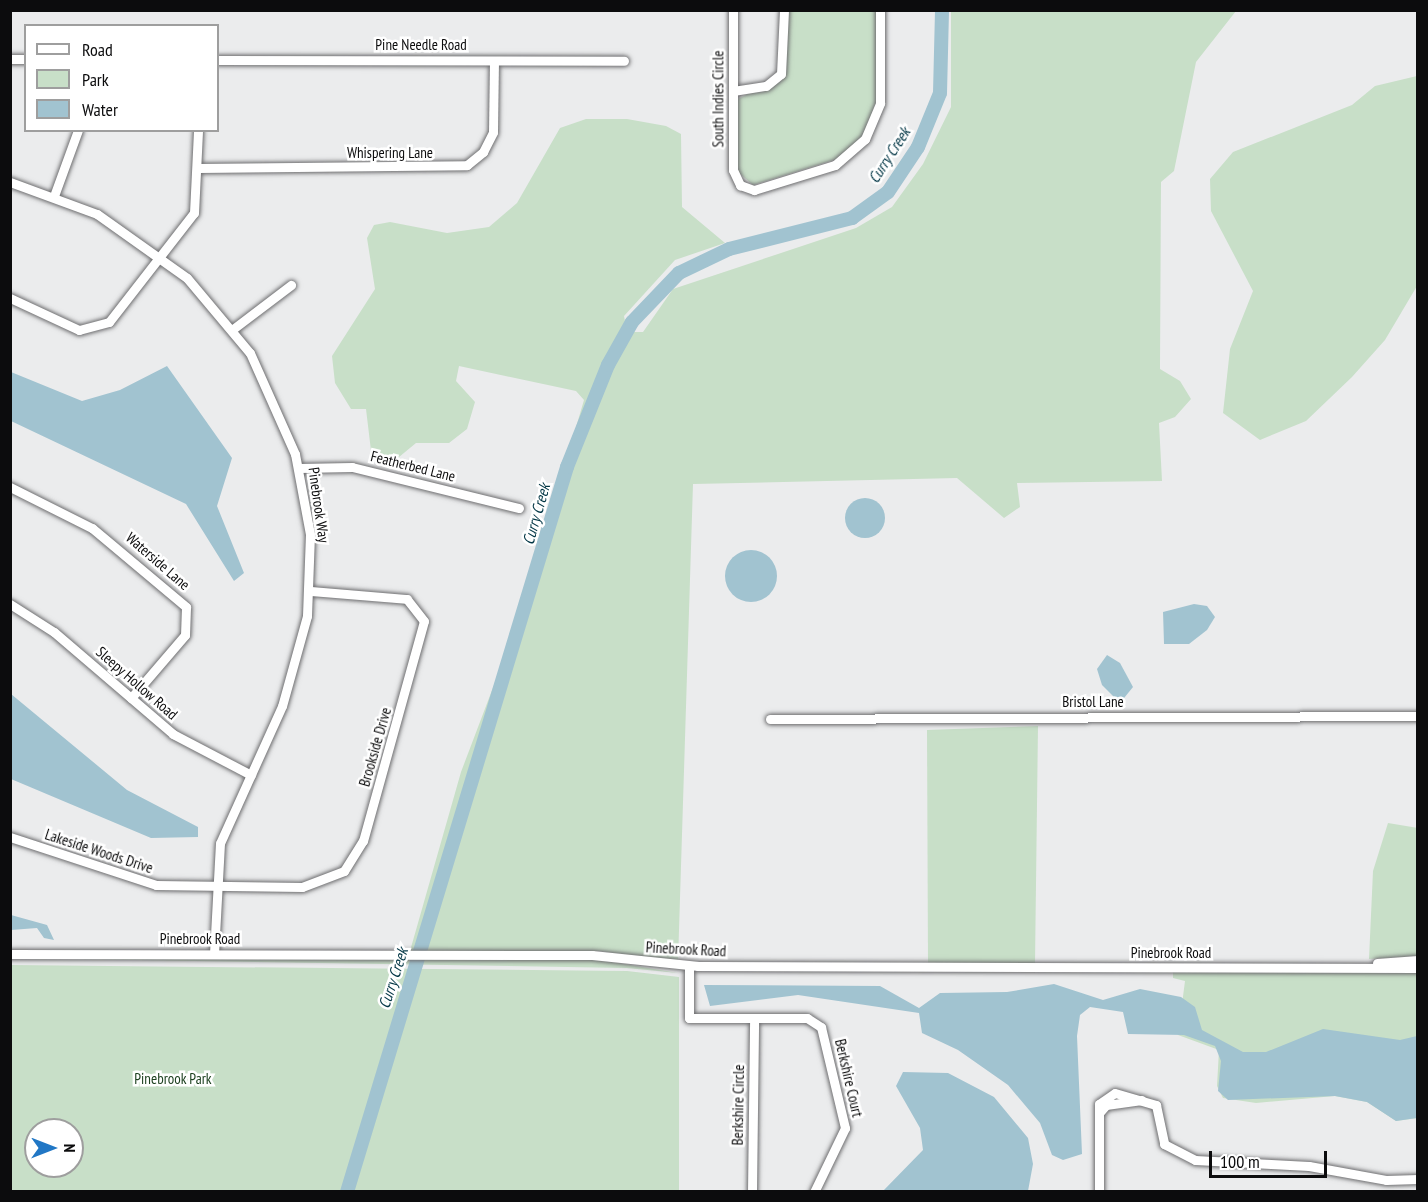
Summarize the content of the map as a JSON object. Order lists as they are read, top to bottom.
{
  "streets": {
    "street": [
      "Pine Needle Road",
      "South Indies Circle",
      "Whispering Lane",
      "Featherbed Lane",
      "Pinebrook Way",
      "Waterside Lane",
      "Sleepy Hollow Road",
      "Bristol Lane",
      "Brookside Drive",
      "Lakeside Woods Drive",
      "Pinebrook Road",
      "Berkshire Court",
      "Berkshire Circle"
    ]
  },
  "crossings": [
    ["Pine Needle Road", "Whispering Lane"],
    ["Featherbed Lane", "Pinebrook Way"],
    ["Pinebrook Way", "Sleepy Hollow Road"],
    ["Pinebrook Way", "Brookside Drive"],
    ["Pinebrook Way", "Lakeside Woods Drive"],
    ["Pinebrook Way", "Pinebrook Road"],
    ["Waterside Lane", "Sleepy Hollow Road"],
    ["Brookside Drive", "Lakeside Woods Drive"],
    ["Pinebrook Road", "Berkshire Court"],
    ["Berkshire Court", "Berkshire Circle"]
  ],
  "water": ["Curry Creek"],
  "parks": ["Pinebrook Park"],
  "legend": ["Road", "Park", "Water"],
  "scale_bar": "100 m",
  "north": "right"
}
